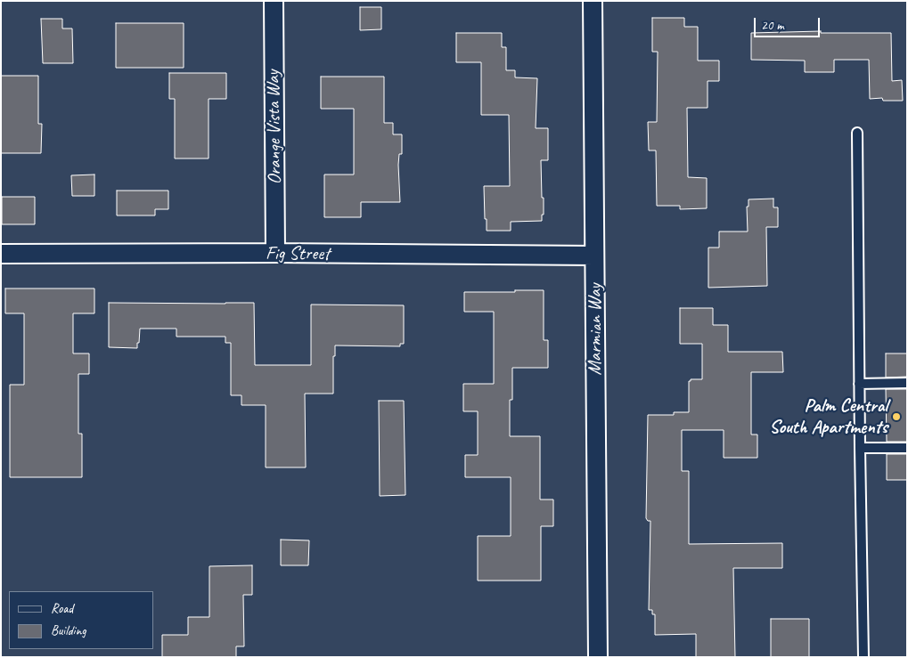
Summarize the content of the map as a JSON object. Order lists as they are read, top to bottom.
{
  "streets": {
    "street": ["Orange Vista Way", "Fig Street", "Marmian Way"]
  },
  "crossings": [
    ["Orange Vista Way", "Fig Street"],
    ["Fig Street", "Marmian Way"]
  ],
  "places": ["Palm Central South Apartments"],
  "legend": ["Road", "Building"],
  "scale_bar": "20 m"
}
